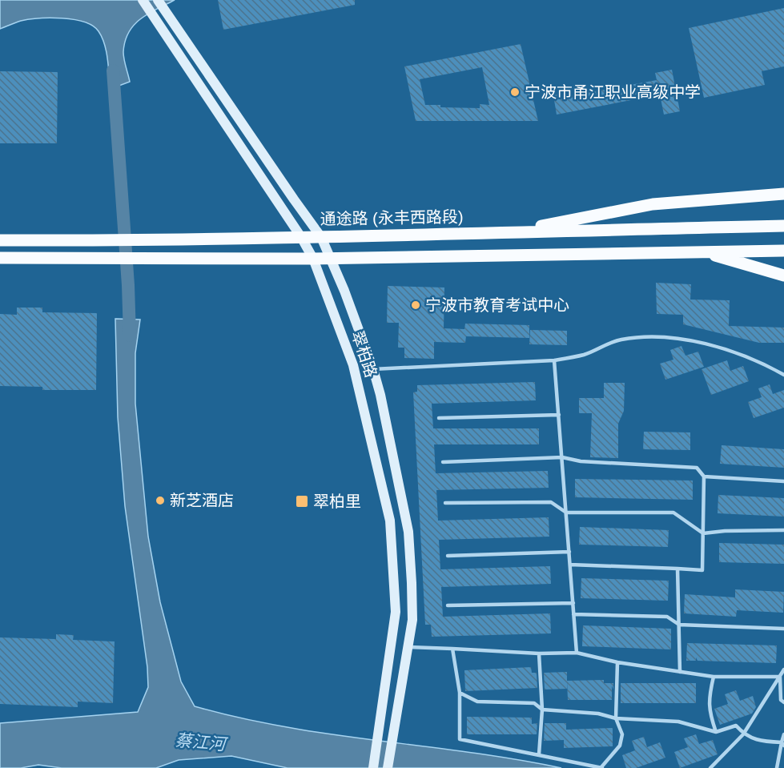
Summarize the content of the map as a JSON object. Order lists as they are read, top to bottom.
{
  "streets": {
    "main road": ["通途路 (永丰西路段)", "翠柏路"]
  },
  "crossings": [
    ["通途路 (永丰西路段)", "翠柏路"]
  ],
  "water": ["蔡江河"],
  "places": {
    "other": ["宁波市甬江职业高级中学", "宁波市教育考试中心", "新芝酒店"],
    "transit": ["翠柏里"]
  }
}
